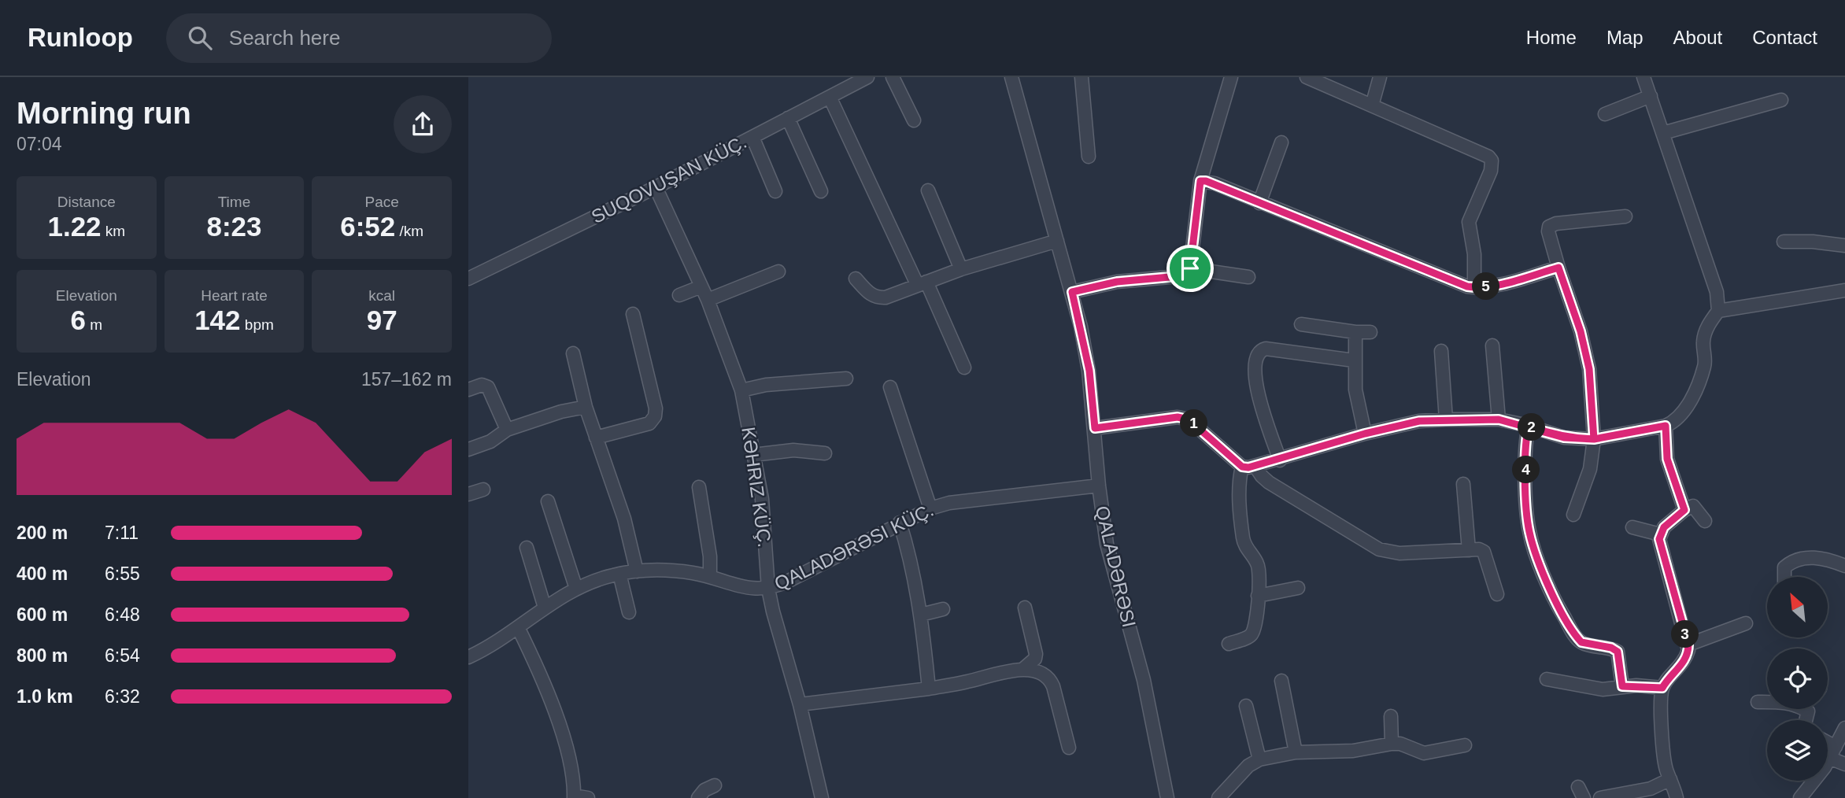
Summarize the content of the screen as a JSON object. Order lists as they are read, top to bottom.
{
  "streets": {
    "street": [
      "SUQOVUŞAN KÜÇ.",
      "KƏHRIZ KÜÇ.",
      "QALADƏRƏSI KÜÇ.",
      "QALADƏRƏSI"
    ]
  },
  "crossings": [
    ["SUQOVUŞAN KÜÇ.", "KƏHRIZ KÜÇ."],
    ["KƏHRIZ KÜÇ.", "QALADƏRƏSI KÜÇ."],
    ["QALADƏRƏSI KÜÇ.", "QALADƏRƏSI"]
  ],
  "north": "top left",
  "page": {
    "header": "Runloop",
    "search": "Search here",
    "nav": [
      "Home",
      "Map",
      "About",
      "Contact"
    ],
    "heading": ["Morning run", "07:04"],
    "stats": [
      ["Distance", "1.22 km"],
      ["Time", "8:23"],
      ["Pace", "6:52 /km"],
      ["Elevation", "6 m"],
      ["Heart rate", "142 bpm"],
      ["kcal", "97"]
    ],
    "pins": [
      "5",
      "1",
      "2",
      "4",
      "3"
    ],
    "chart": ["Elevation", "157–162 m"],
    "list": [
      {
        "name": "200 m",
        "note": "7:11"
      },
      {
        "name": "400 m",
        "note": "6:55"
      },
      {
        "name": "600 m",
        "note": "6:48"
      },
      {
        "name": "800 m",
        "note": "6:54"
      },
      {
        "name": "1.0 km",
        "note": "6:32"
      }
    ]
  }
}
